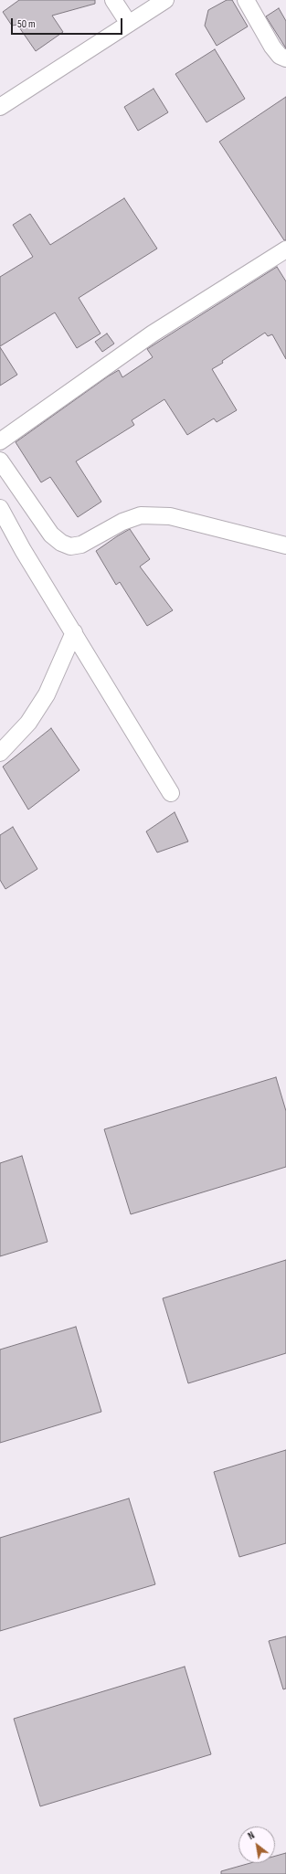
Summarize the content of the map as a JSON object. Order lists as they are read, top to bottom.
{
  "scale_bar": "50 m",
  "north": "top left"
}
